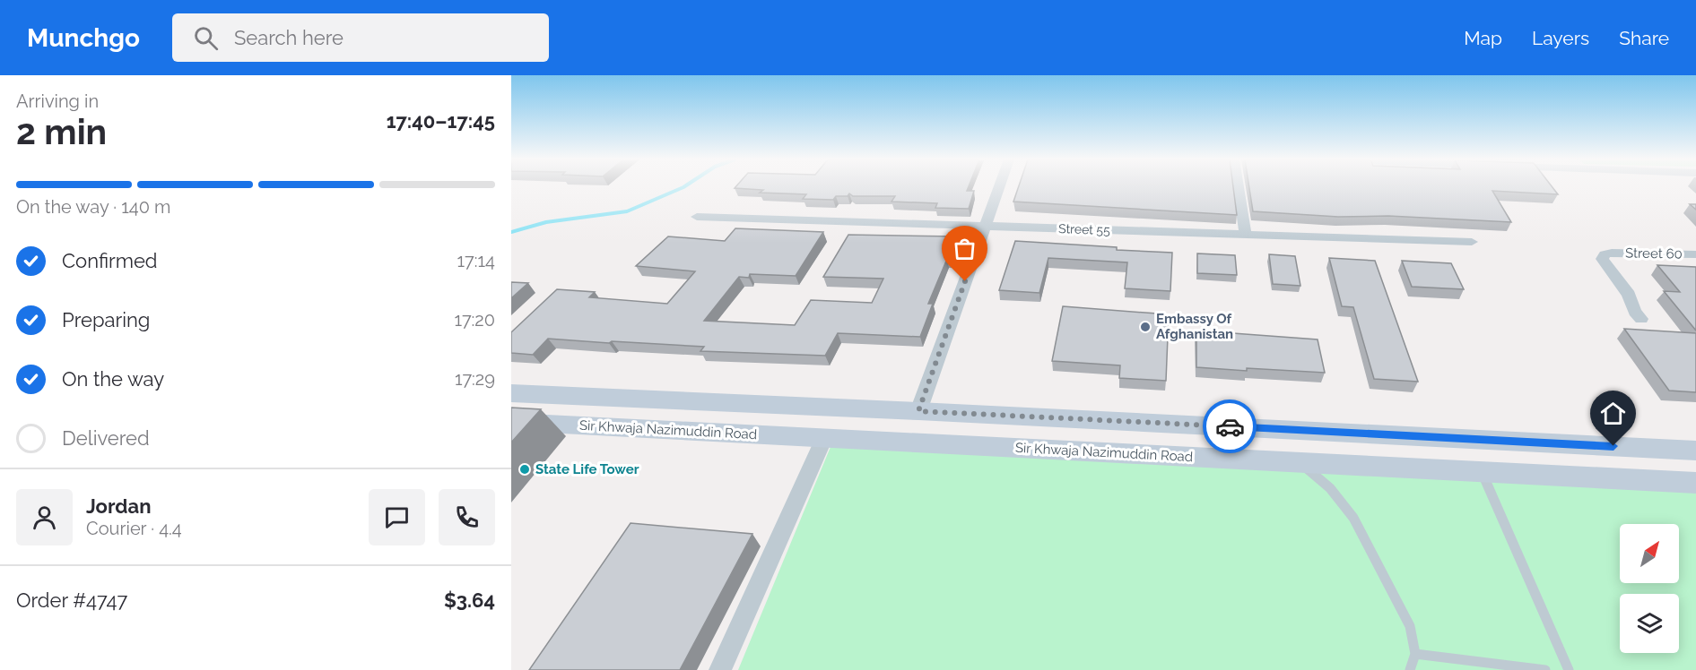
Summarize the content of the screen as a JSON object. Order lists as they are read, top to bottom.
{
  "streets": {
    "main road": ["Sir Khwaja Nazimuddin Road"],
    "street": ["Street 55", "Street 60"]
  },
  "places": ["Embassy Of Afghanistan", "State Life Tower"],
  "north": "top right",
  "page": {
    "header": "Munchgo",
    "search": "Search here",
    "nav": ["Map", "Layers", "Share"],
    "heading": ["2 min", "Arriving in", "17:40–17:45"],
    "panel": [
      "Jordan",
      "Courier · 4.4",
      "Order #4747",
      "$3.64"
    ],
    "bar": "On the way · 140 m",
    "list": [
      ["Confirmed", "17:14"],
      ["Preparing", "17:20"],
      ["On the way", "17:29"],
      "Delivered"
    ]
  }
}
